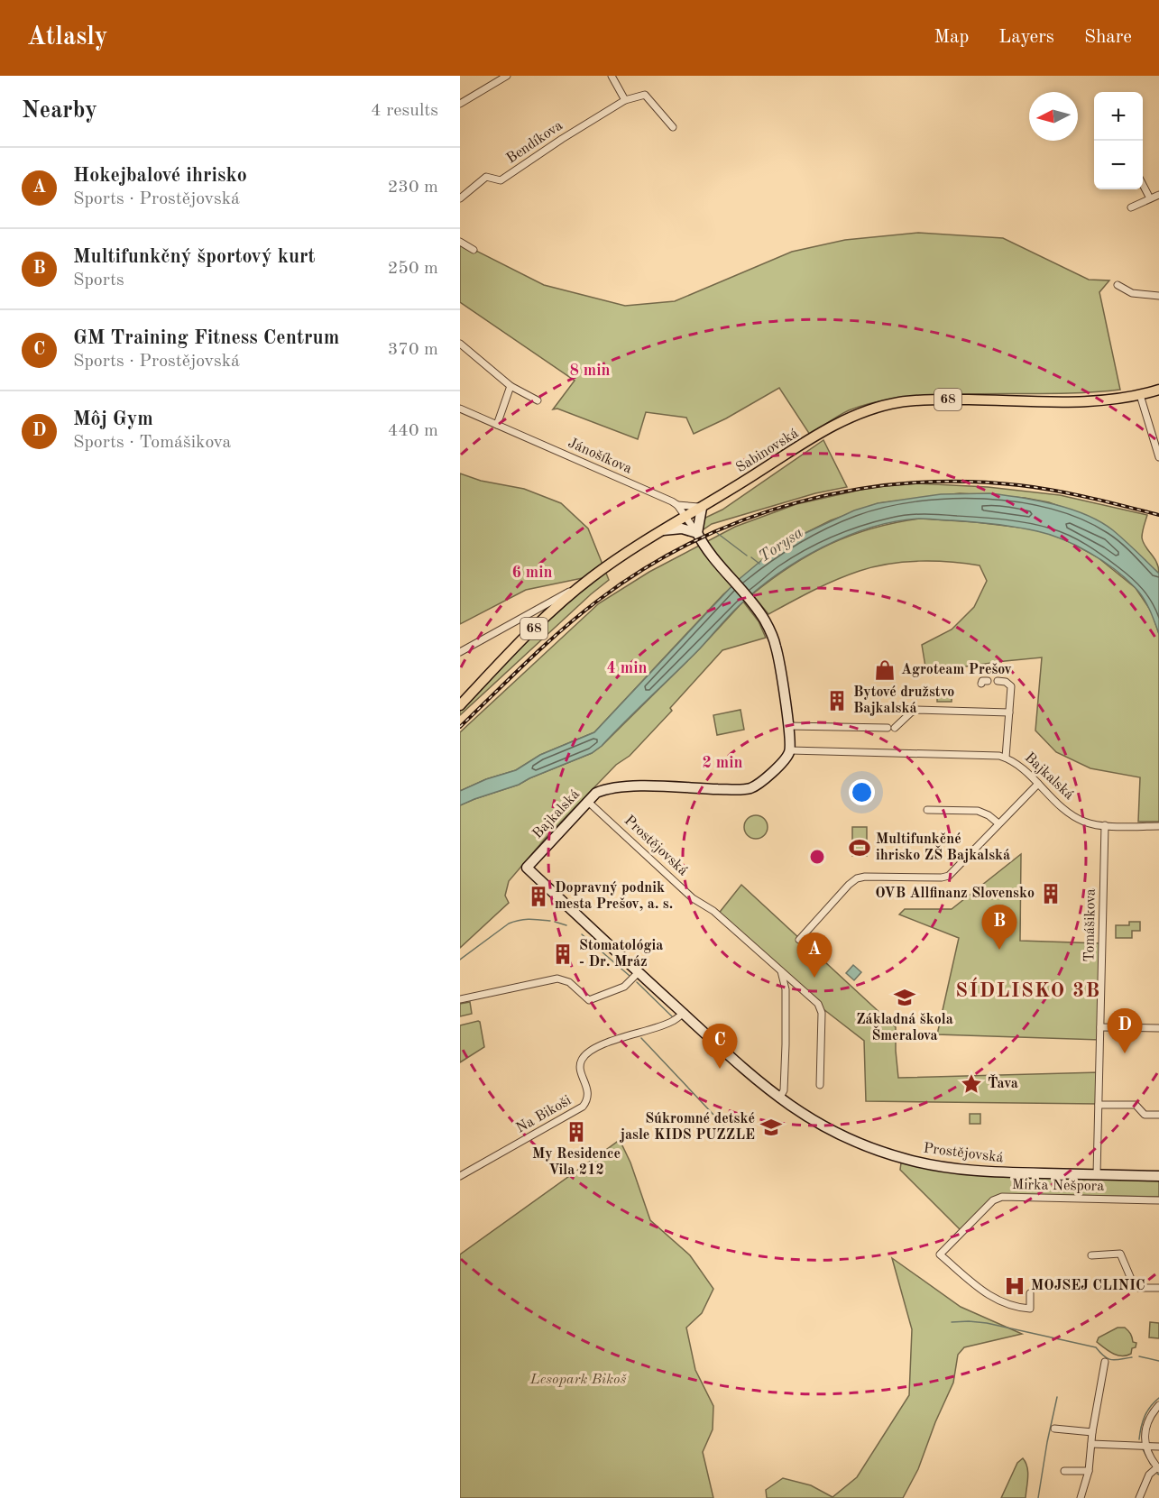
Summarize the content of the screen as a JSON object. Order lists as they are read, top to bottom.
{
  "streets": {
    "main road": ["68", "Sabinovská"],
    "street": [
      "Bendíkova",
      "Jánošíkova",
      "Bajkalská",
      "Prostějovská",
      "Tomášikova",
      "Na Bikoši",
      "Mirka Nešpora"
    ]
  },
  "crossings": [
    ["Bajkalská", "Prostějovská"],
    ["Bajkalská", "Tomášikova"],
    ["Prostějovská", "Tomášikova"],
    ["Prostějovská", "Na Bikoši"]
  ],
  "districts": ["SÍDLISKO 3B"],
  "water": ["Torysa"],
  "parks": ["Lesopark Bikoš"],
  "places": {
    "shop": ["Agroteam Prešov"],
    "building": [
      "Bytové družstvo Bajkalská",
      "OVB Allfinanz Slovensko",
      "Dopravný podnik mesta Prešov, a. s.",
      "Stomatológia - Dr. Mráz",
      "My Residence Vila 212"
    ],
    "sports": ["Multifunkčné ihrisko ZŠ Bajkalská"],
    "school or university": ["Základná škola Šmeralova", "Súkromné detské jasle KIDS PUZZLE"],
    "place": ["Ťava"],
    "hospital": ["MOJSEJ CLINIC"]
  },
  "north": "left",
  "page": {
    "header": "Atlasly",
    "nav": ["Map", "Layers", "Share"],
    "heading": ["Nearby", "4 results"],
    "map_buttons": ["+", "−"],
    "list": [
      {
        "mark": "A",
        "name": "Hokejbalové ihrisko",
        "note": "Sports · Prostějovská",
        "value": "230 m"
      },
      {
        "mark": "B",
        "name": "Multifunkčný športový kurt",
        "note": "Sports",
        "value": "250 m"
      },
      {
        "mark": "C",
        "name": "GM Training Fitness Centrum",
        "note": "Sports · Prostějovská",
        "value": "370 m"
      },
      {
        "mark": "D",
        "name": "Môj Gym",
        "note": "Sports · Tomášikova",
        "value": "440 m"
      }
    ],
    "pins": [
      "B",
      "A",
      "D",
      "C"
    ]
  },
  "rings": [
    "8 min",
    "6 min",
    "4 min",
    "2 min"
  ]
}
